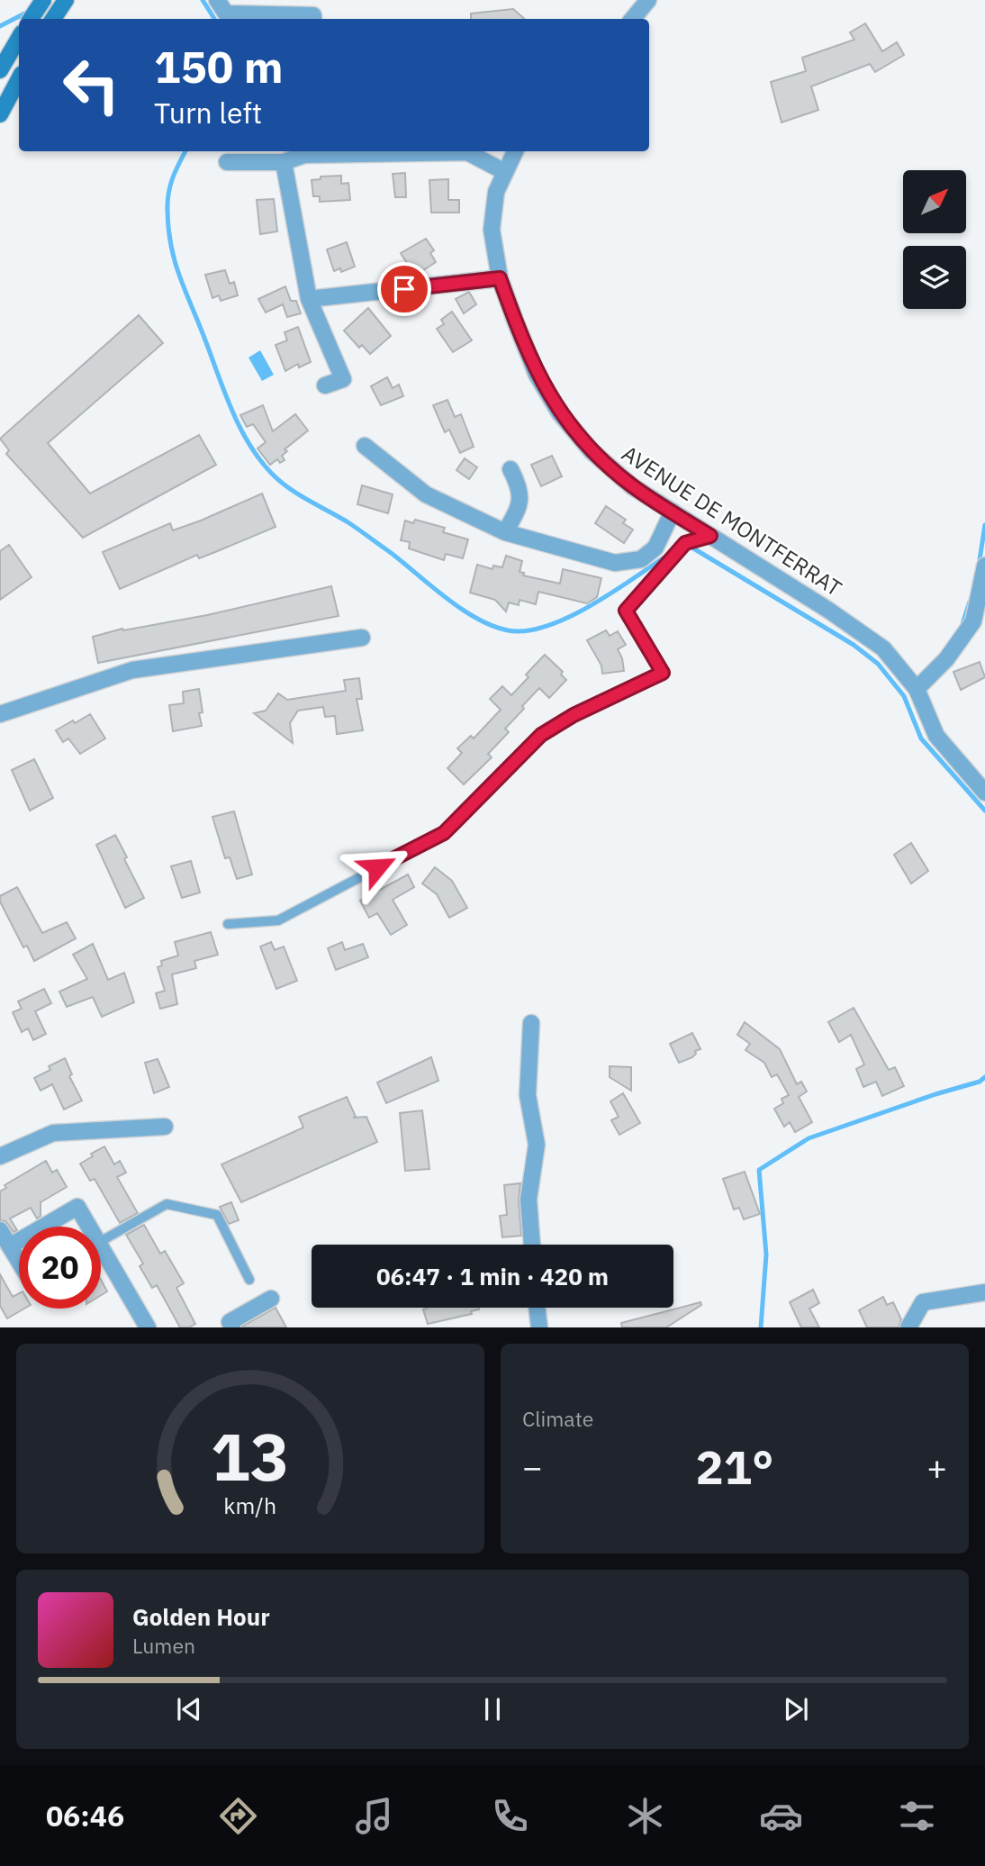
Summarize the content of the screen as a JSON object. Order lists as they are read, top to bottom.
{
  "streets": {
    "street": ["AVENUE DE MONTFERRAT"]
  },
  "north": "top right",
  "page": {
    "turn": ["150 m", "Turn left"],
    "limit": "20",
    "trip": "06:47 · 1 min · 420 m",
    "tile": "Climate",
    "heat": ["−", "21°", "+"],
    "song": ["Golden Hour", "Lumen"],
    "tabs": "06:46",
    "gauge": ["13", "km/h"]
  }
}
